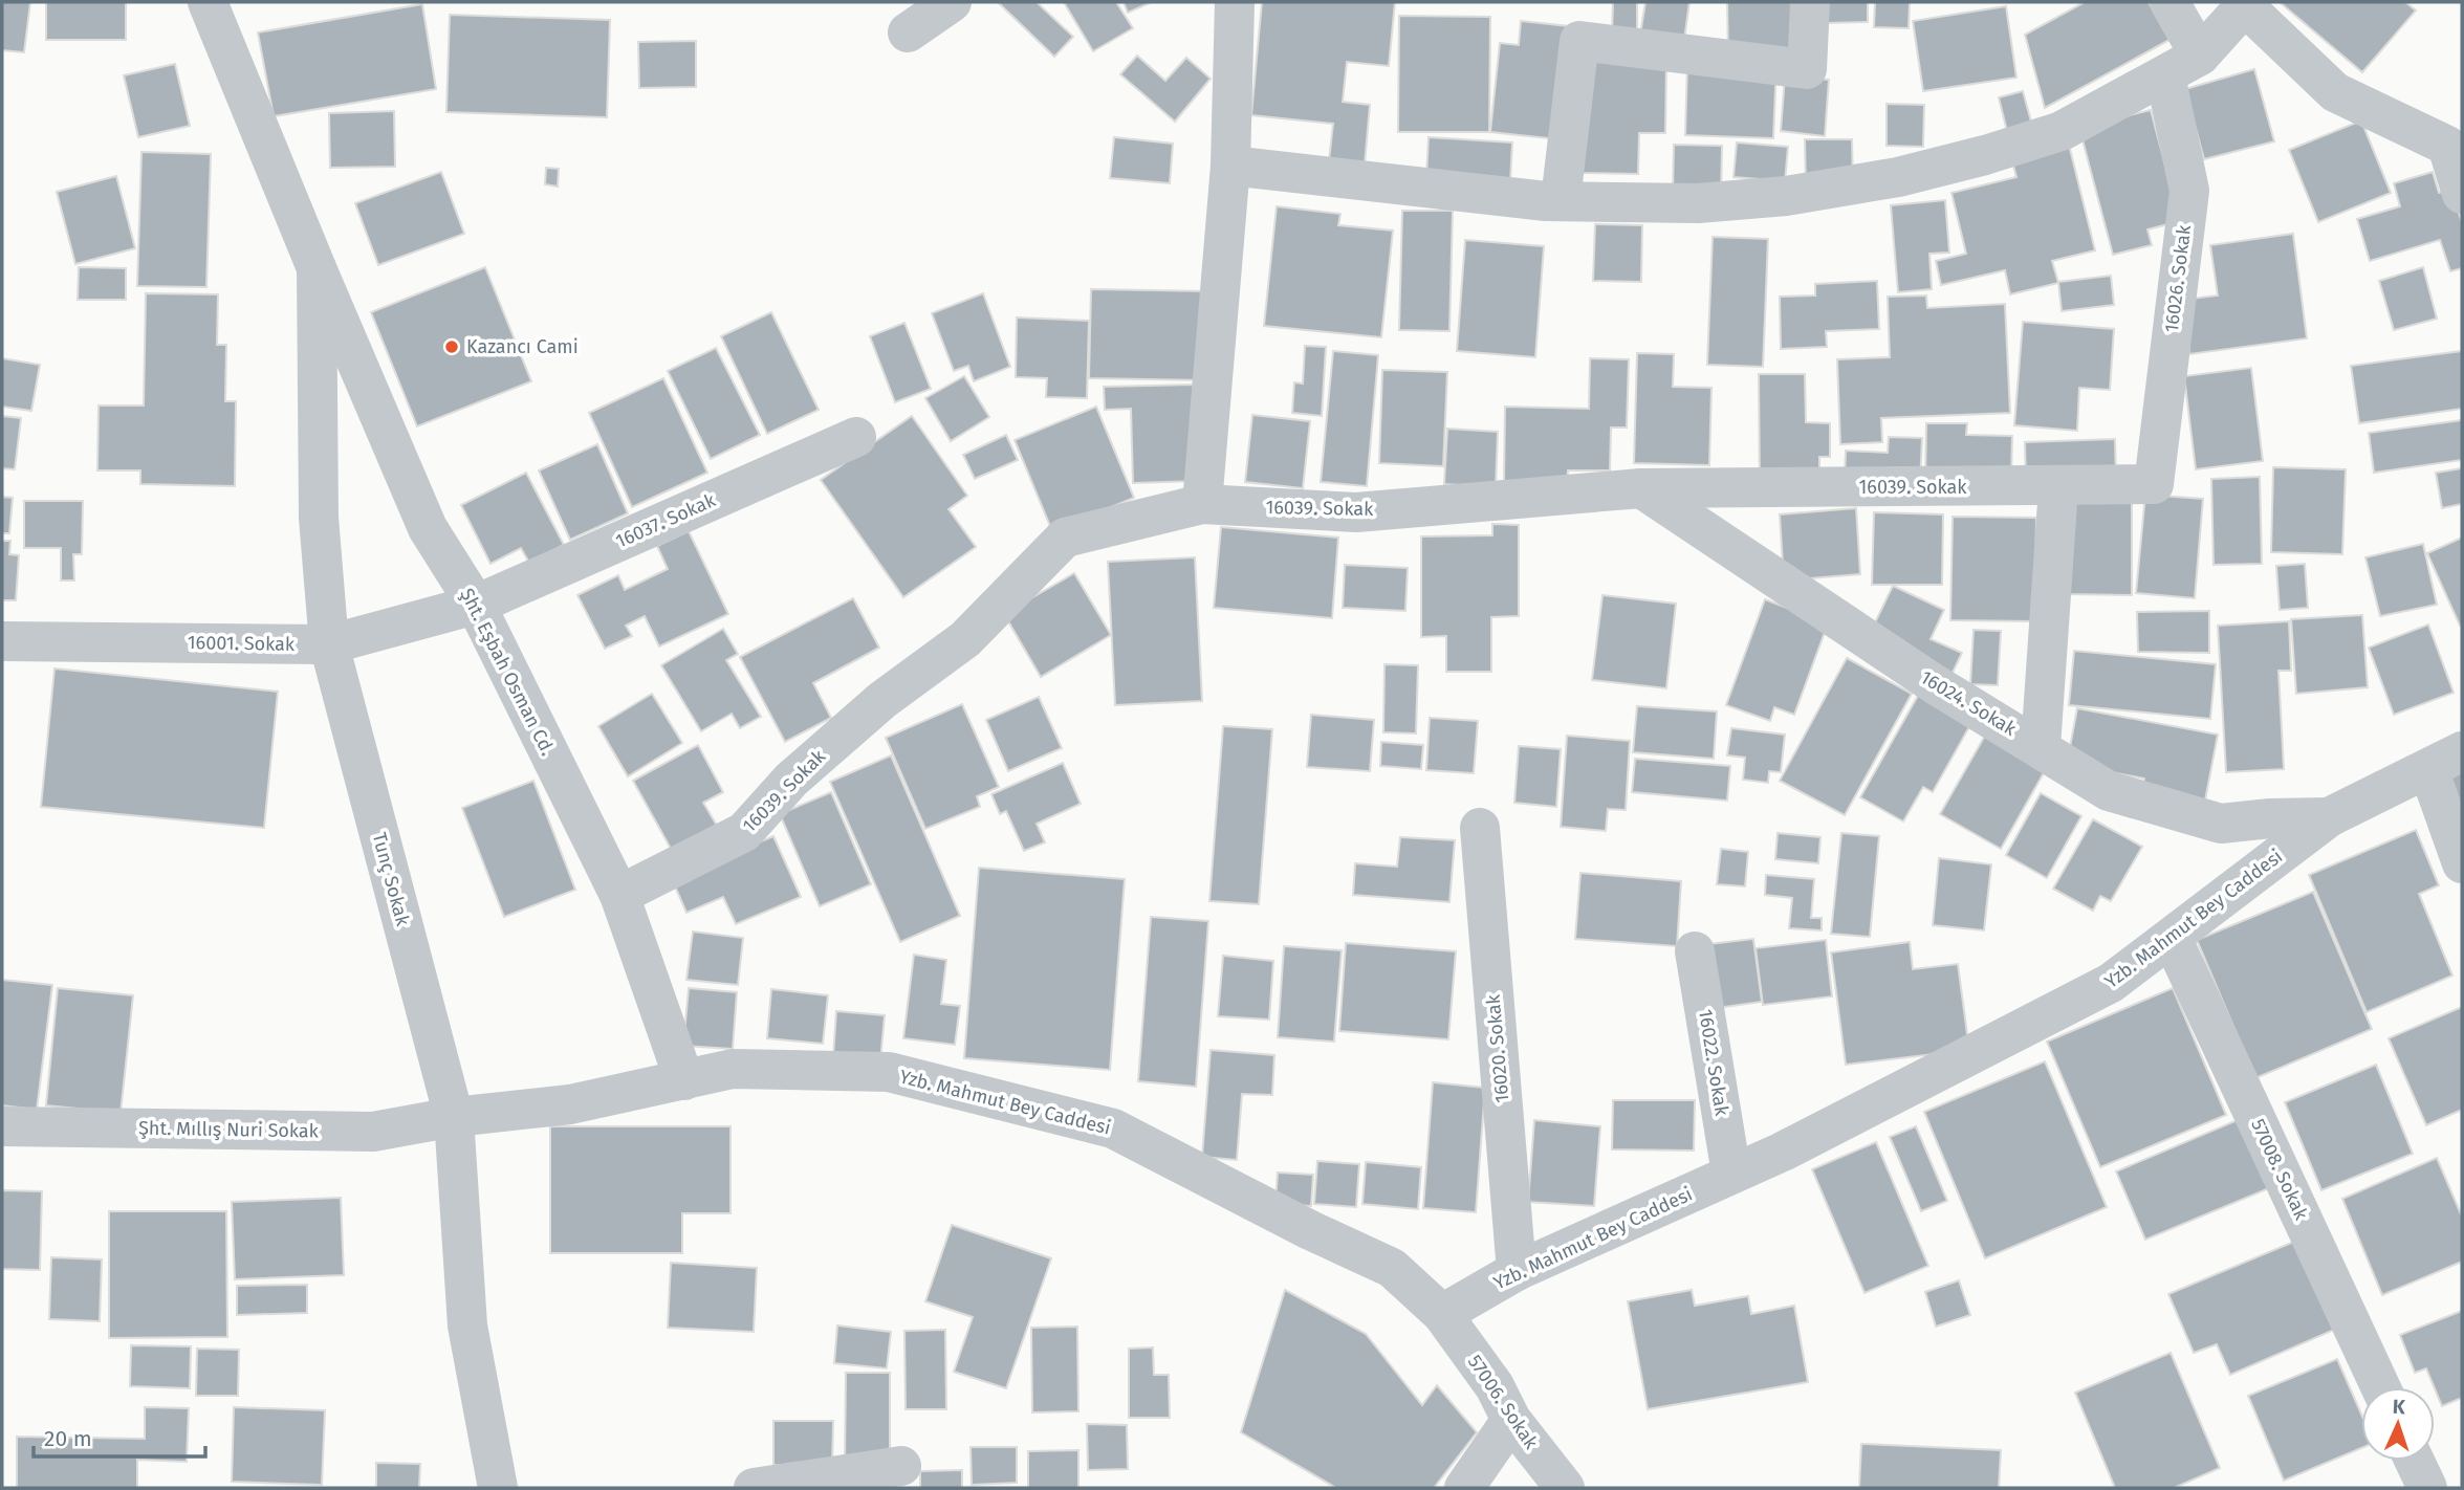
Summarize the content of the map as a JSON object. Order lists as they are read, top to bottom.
{
  "streets": {
    "street": [
      "16026. Sokak",
      "16039. Sokak",
      "16037. Sokak",
      "16001. Sokak",
      "Şht. Eşbah Osman Cd.",
      "16024. Sokak",
      "Tunç Sokak",
      "Yzb. Mahmut Bey Caddesi",
      "16020. Sokak",
      "16022. Sokak",
      "Şht. Mıllış Nuri Sokak",
      "57008. Sokak",
      "57006. Sokak"
    ]
  },
  "crossings": [
    ["16026. Sokak", "16039. Sokak"],
    ["16039. Sokak", "Şht. Eşbah Osman Cd."],
    ["16039. Sokak", "16024. Sokak"],
    ["16037. Sokak", "16001. Sokak"],
    ["16037. Sokak", "Şht. Eşbah Osman Cd."],
    ["16001. Sokak", "Şht. Eşbah Osman Cd."],
    ["16001. Sokak", "Tunç Sokak"],
    ["Şht. Eşbah Osman Cd.", "Tunç Sokak"],
    ["Şht. Eşbah Osman Cd.", "Yzb. Mahmut Bey Caddesi"],
    ["16024. Sokak", "Yzb. Mahmut Bey Caddesi"],
    ["Tunç Sokak", "Yzb. Mahmut Bey Caddesi"],
    ["Tunç Sokak", "Şht. Mıllış Nuri Sokak"],
    ["Yzb. Mahmut Bey Caddesi", "16020. Sokak"],
    ["Yzb. Mahmut Bey Caddesi", "16022. Sokak"],
    ["Yzb. Mahmut Bey Caddesi", "Şht. Mıllış Nuri Sokak"],
    ["Yzb. Mahmut Bey Caddesi", "57008. Sokak"],
    ["Yzb. Mahmut Bey Caddesi", "57006. Sokak"]
  ],
  "places": ["Kazancı Cami"],
  "scale_bar": "20 m",
  "north": "top"
}
